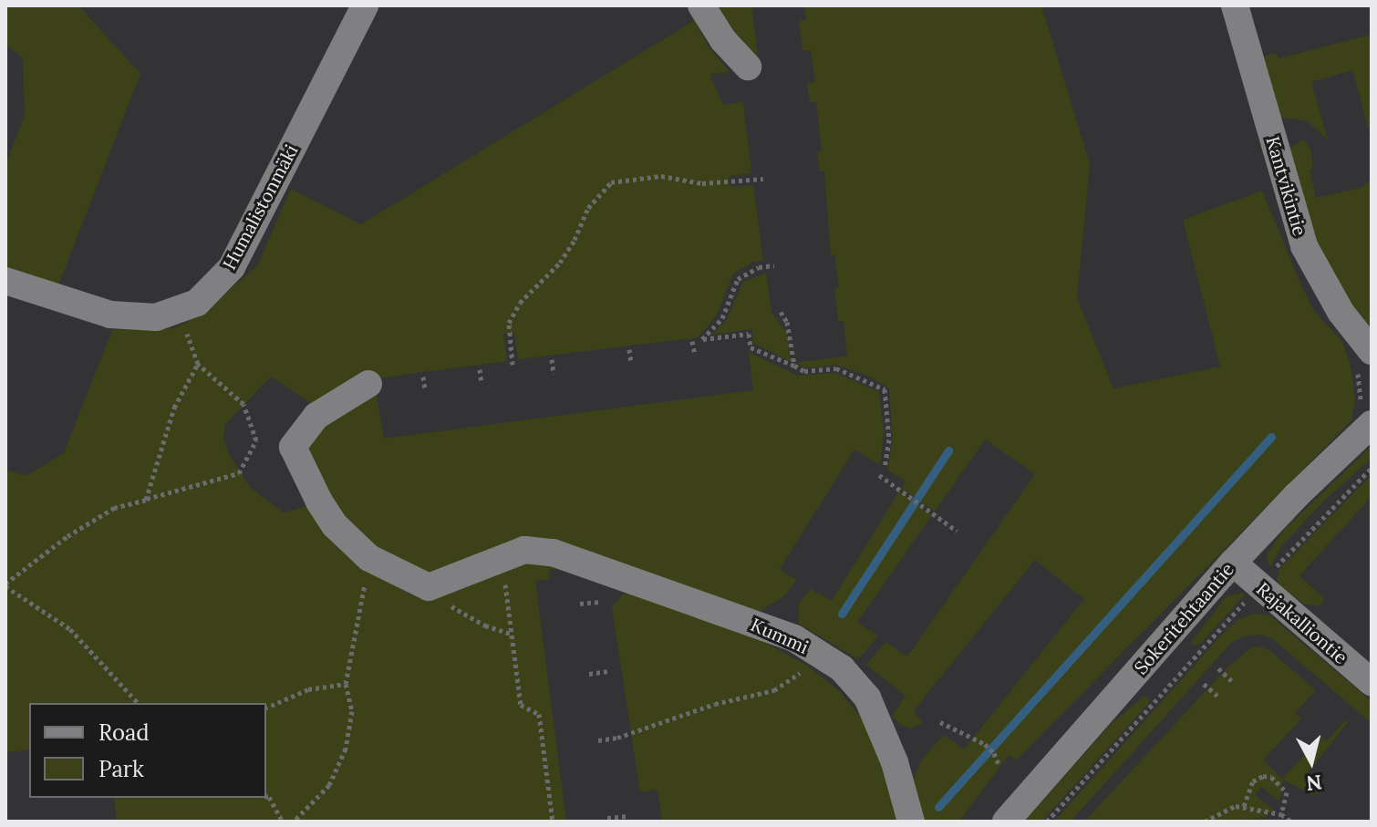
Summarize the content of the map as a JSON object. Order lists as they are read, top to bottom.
{
  "streets": {
    "street": [
      "Kantvikintie",
      "Humalistonmäki",
      "Sokeritehtaantie",
      "Rajakalliontie",
      "Kummi"
    ]
  },
  "crossings": [
    ["Sokeritehtaantie", "Rajakalliontie"]
  ],
  "legend": ["Road", "Park"],
  "north": "bottom"
}
